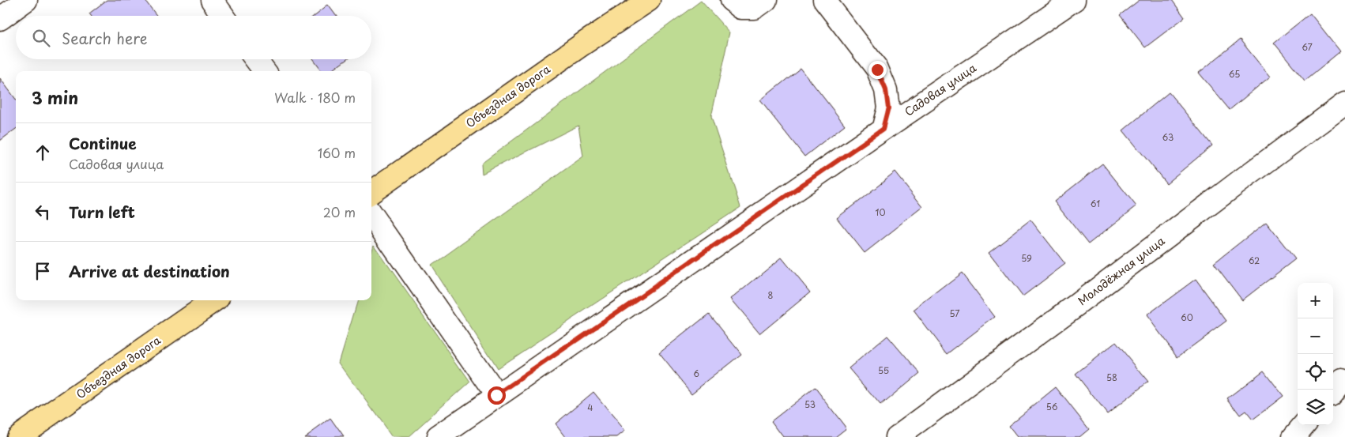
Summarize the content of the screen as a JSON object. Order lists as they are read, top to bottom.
{
  "streets": {
    "main road": ["Объездная дорога"],
    "street": ["Садовая улица", "Молодёжная улица"]
  },
  "house_numbers": [
    "67",
    "65",
    "63",
    "61",
    "10",
    "59",
    "62",
    "8",
    "57",
    "60",
    "55",
    "6",
    "58",
    "53",
    "56",
    "4"
  ],
  "page": {
    "search": "Search here",
    "heading": ["3 min", "Walk · 180 m"],
    "list": [
      ["Continue", "Садовая улица", "160 m"],
      ["Turn left", "20 m"],
      "Arrive at destination"
    ],
    "map_buttons": ["+", "−"]
  }
}
